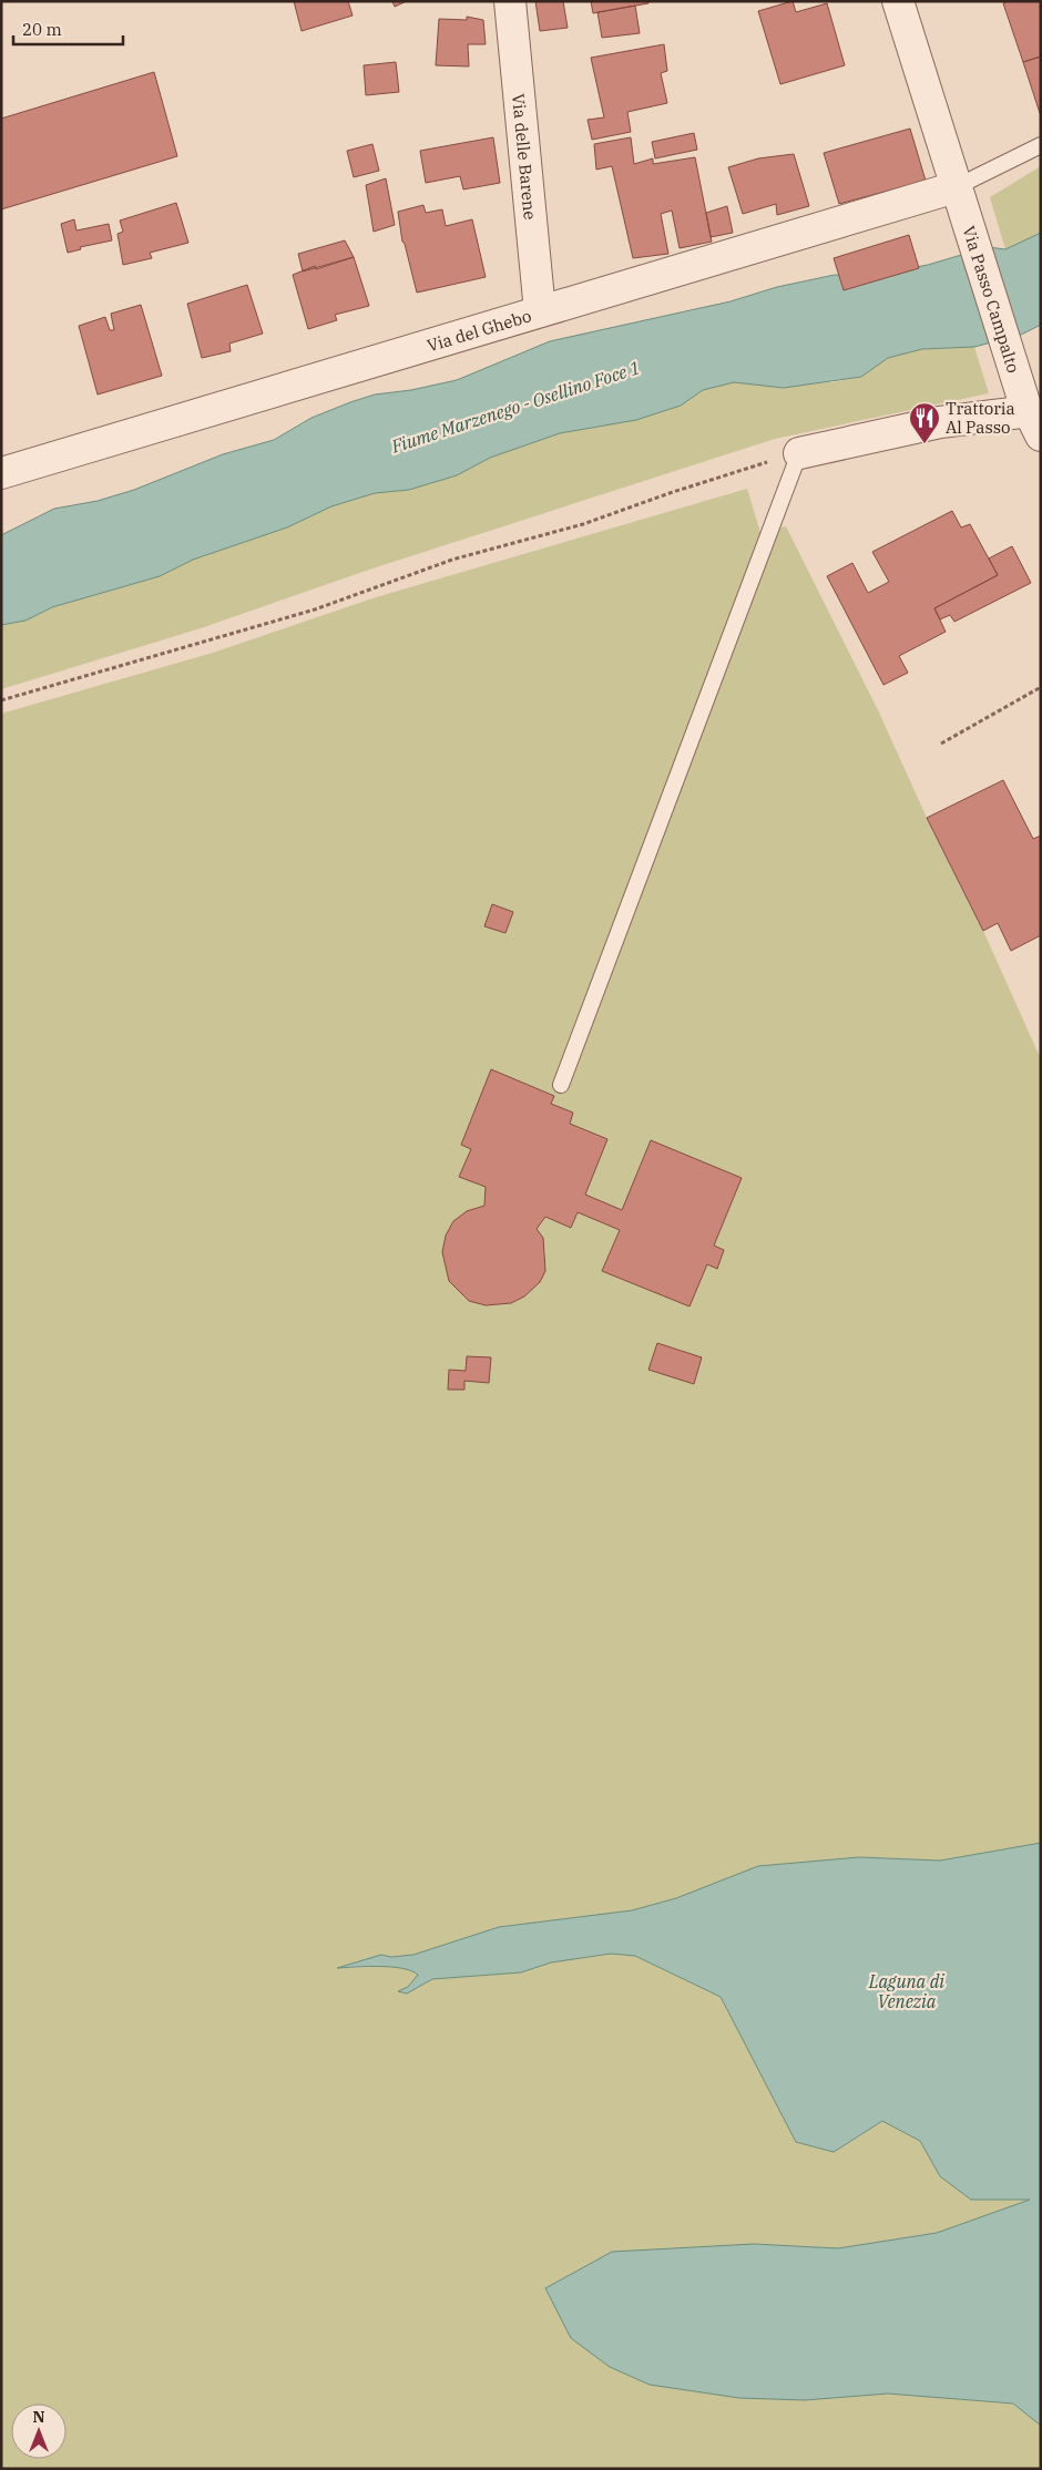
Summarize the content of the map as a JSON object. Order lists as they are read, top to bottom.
{
  "streets": {
    "street": ["Via delle Barene", "Via Passo Campalto", "Via del Ghebo"]
  },
  "crossings": [
    ["Via delle Barene", "Via del Ghebo"],
    ["Via Passo Campalto", "Via del Ghebo"]
  ],
  "water": ["Fiume Marzenego - Osellino Foce 1", "Laguna di Venezia"],
  "places": {
    "restaurant": ["Trattoria Al Passo"]
  },
  "scale_bar": "20 m",
  "north": "top"
}
